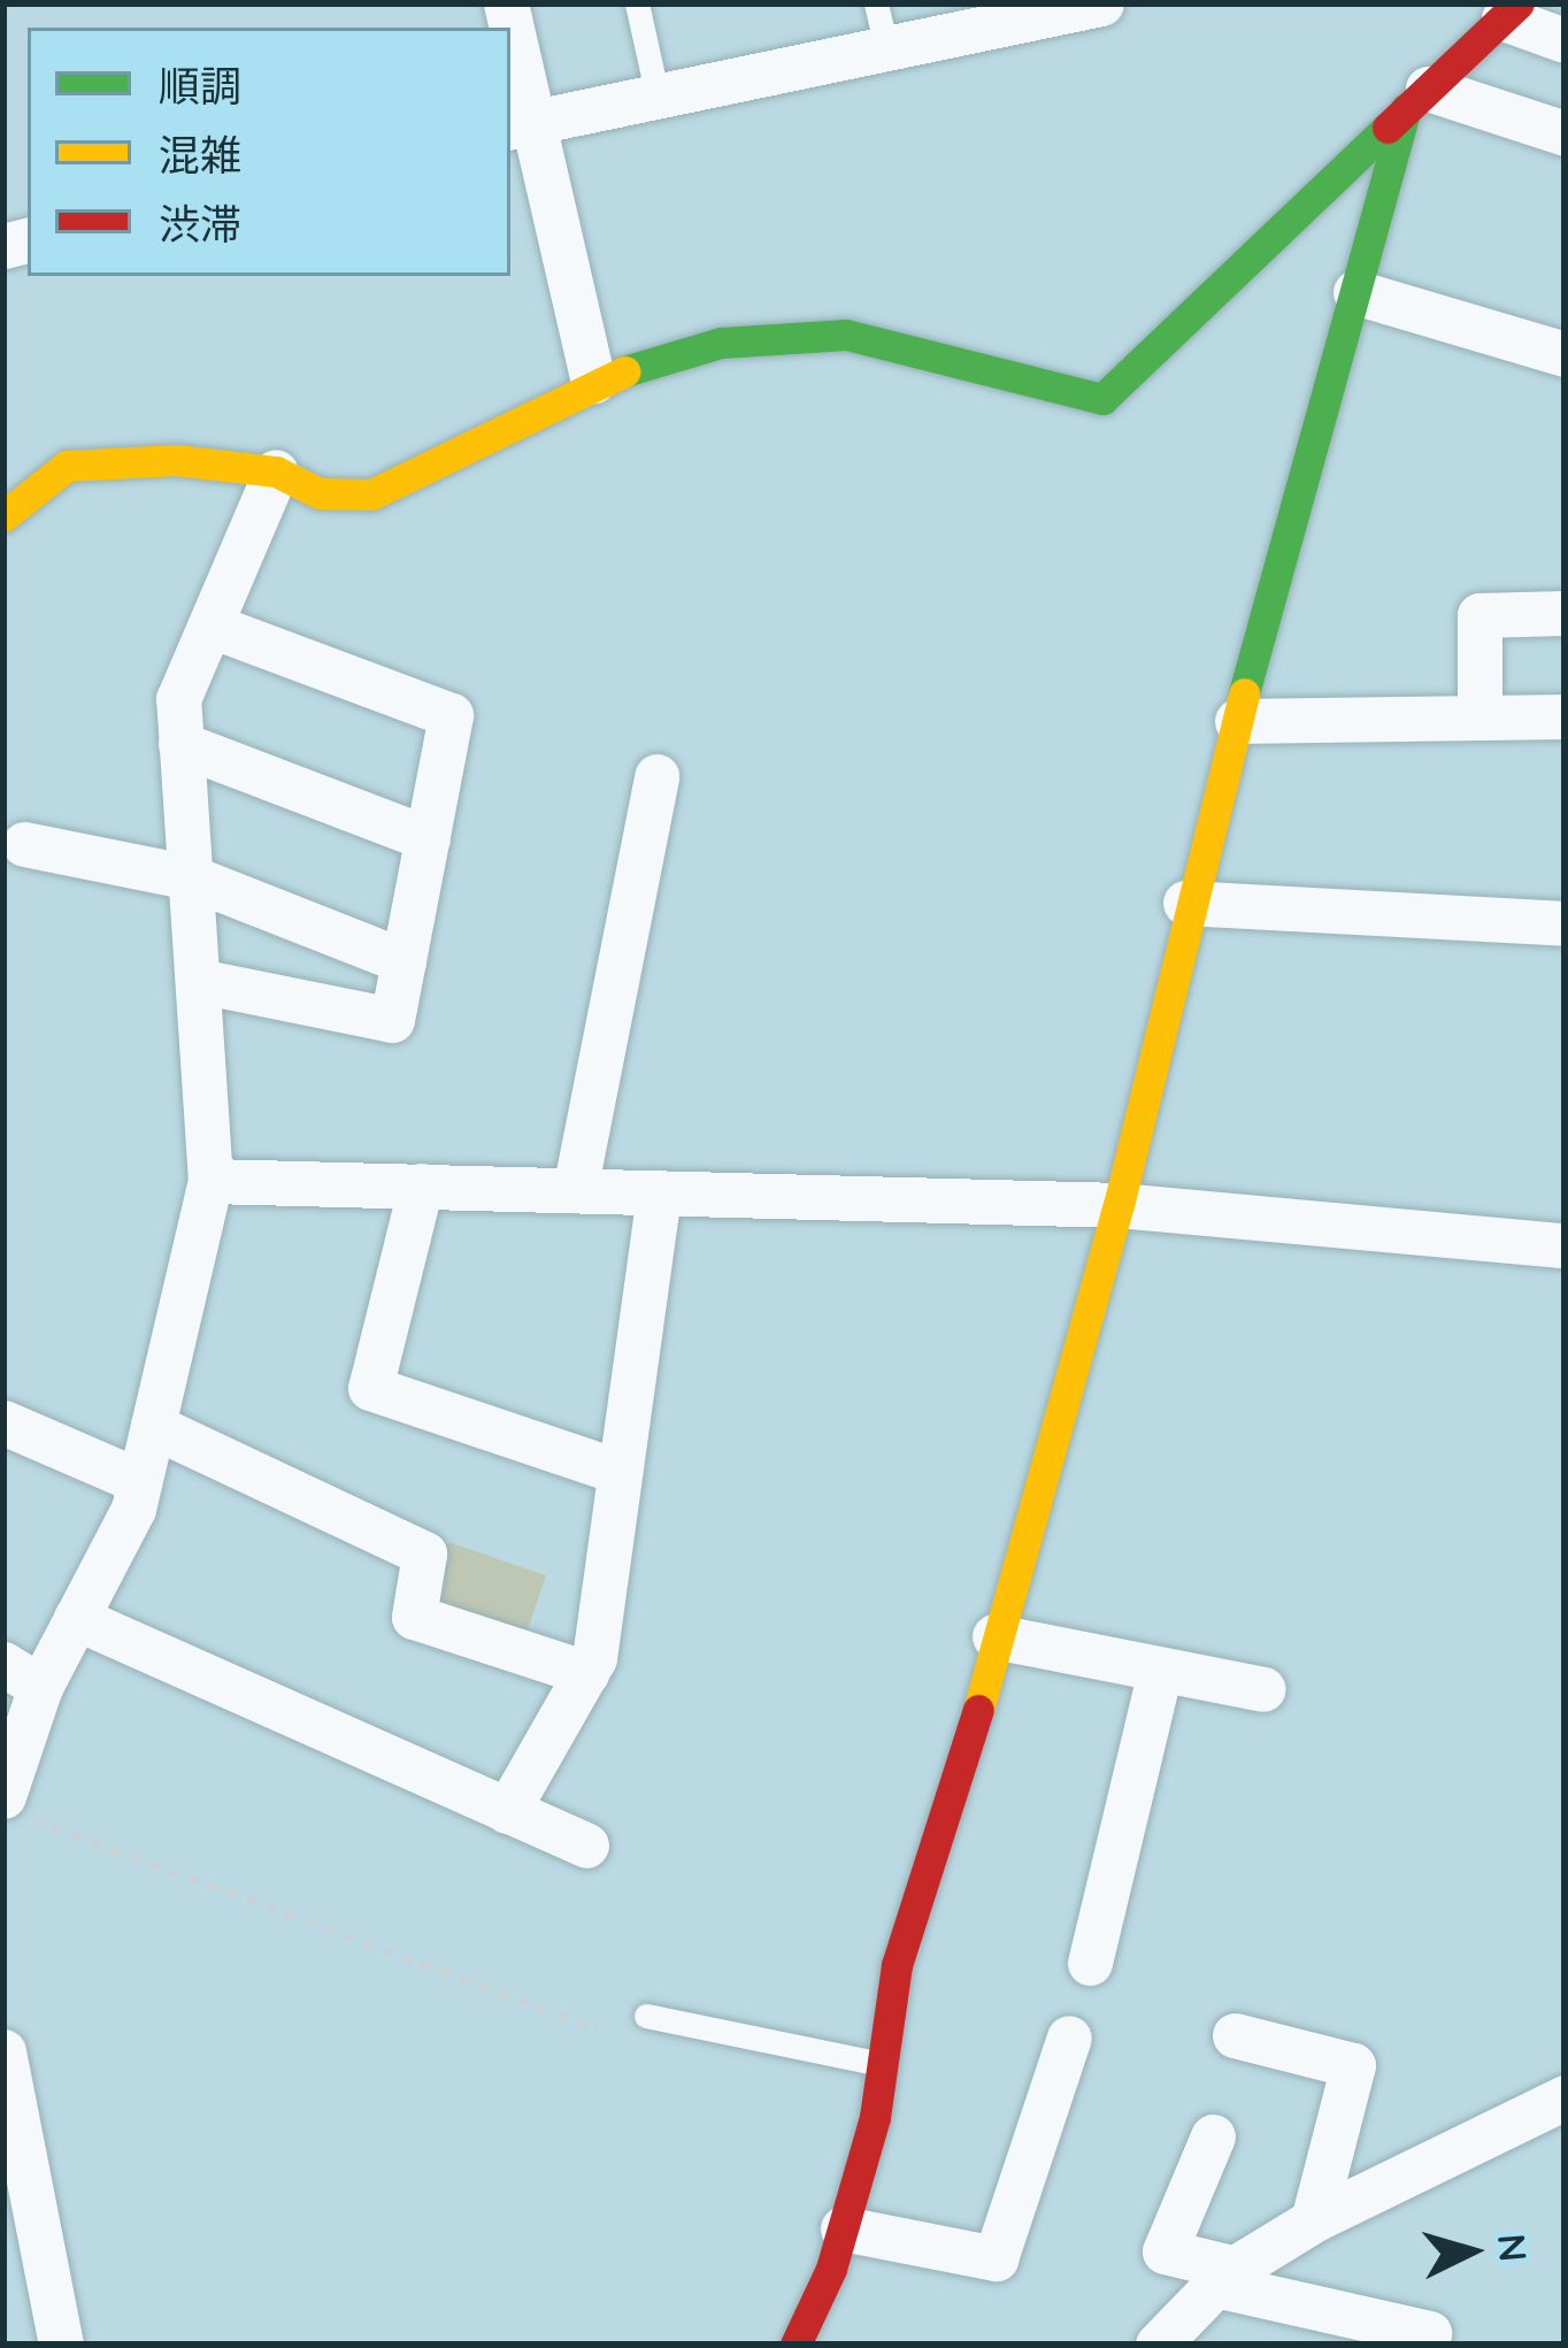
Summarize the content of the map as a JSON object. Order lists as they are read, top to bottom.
{
  "legend": ["順調", "混雑", "渋滞"],
  "north": "right"
}
